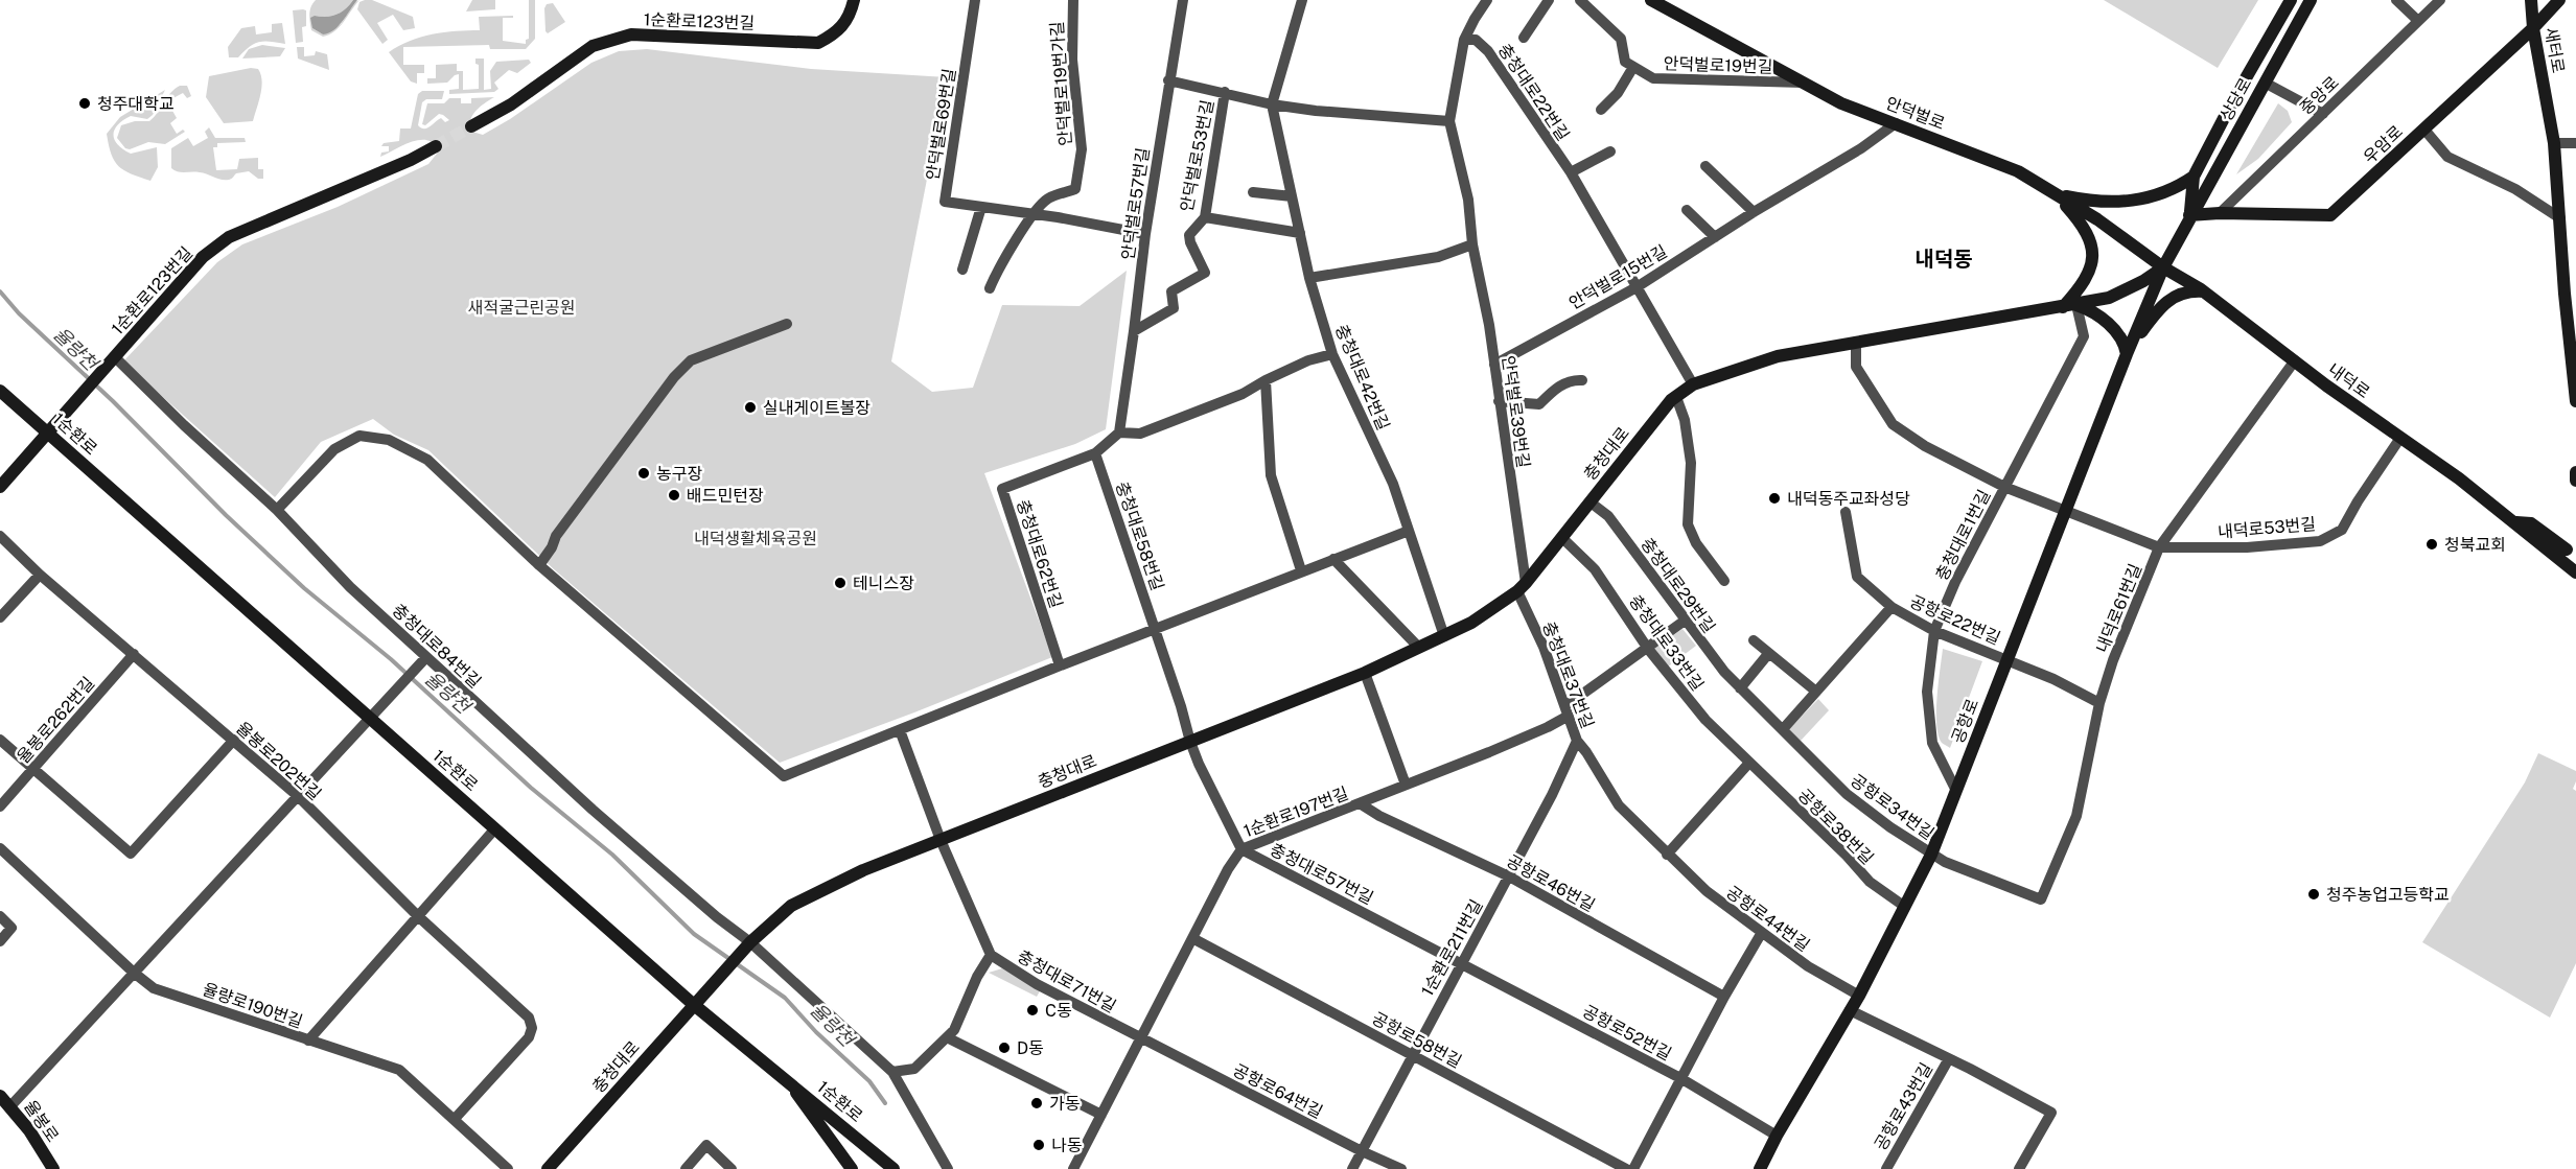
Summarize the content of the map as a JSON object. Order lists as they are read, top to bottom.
{
  "streets": {
    "street": [
      "1순환로123번길",
      "새터로",
      "안덕벌로19번길",
      "안덕벌로19번가길",
      "충청대로22번길",
      "중앙로",
      "상당로",
      "안덕벌로",
      "안덕벌로69번길",
      "우암로",
      "안덕벌로53번길",
      "안덕벌로57번길",
      "안덕벌로15번길",
      "충청대로42번길",
      "내덕로",
      "안덕벌로39번길",
      "1순환로",
      "충청대로",
      "내덕로53번길",
      "충청대로1번길",
      "충청대로58번길",
      "충청대로62번길",
      "충청대로29번길",
      "내덕로61번길",
      "공항로22번길",
      "충청대로33번길",
      "충청대로84번길",
      "충청대로37번길",
      "율봉로262번길",
      "공항로",
      "율봉로202번길",
      "공항로34번길",
      "1순환로197번길",
      "공항로38번길",
      "충청대로57번길",
      "공항로46번길",
      "공항로44번길",
      "1순환로211번길",
      "충청대로71번길",
      "율량로190번길",
      "공항로52번길",
      "공항로58번길",
      "공항로64번길",
      "공항로43번길",
      "율봉로"
    ]
  },
  "crossings": [
    ["1순환로123번길", "1순환로"],
    ["1순환로123번길", "충청대로84번길"],
    ["새터로", "우암로"],
    ["안덕벌로19번길", "안덕벌로"],
    ["안덕벌로19번가길", "안덕벌로69번길"],
    ["충청대로22번길", "안덕벌로15번길"],
    ["충청대로22번길", "안덕벌로39번길"],
    ["충청대로22번길", "충청대로"],
    ["중앙로", "우암로"],
    ["상당로", "안덕벌로"],
    ["상당로", "우암로"],
    ["상당로", "내덕로"],
    ["상당로", "충청대로"],
    ["상당로", "공항로"],
    ["안덕벌로", "안덕벌로15번길"],
    ["안덕벌로", "내덕로"],
    ["안덕벌로", "충청대로"],
    ["안덕벌로", "공항로"],
    ["안덕벌로69번길", "안덕벌로57번길"],
    ["안덕벌로53번길", "안덕벌로57번길"],
    ["안덕벌로57번길", "충청대로62번길"],
    ["안덕벌로15번길", "안덕벌로39번길"],
    ["충청대로42번길", "충청대로"],
    ["내덕로", "충청대로"],
    ["내덕로", "내덕로53번길"],
    ["내덕로", "내덕로61번길"],
    ["내덕로", "공항로"],
    ["안덕벌로39번길", "충청대로"],
    ["안덕벌로39번길", "충청대로37번길"],
    ["1순환로", "충청대로"],
    ["충청대로", "충청대로1번길"],
    ["충청대로", "충청대로58번길"],
    ["충청대로", "충청대로29번길"],
    ["충청대로", "충청대로33번길"],
    ["충청대로", "충청대로84번길"],
    ["충청대로", "충청대로37번길"],
    ["충청대로", "공항로"],
    ["충청대로", "충청대로71번길"],
    ["내덕로53번길", "내덕로61번길"],
    ["충청대로1번길", "공항로22번길"],
    ["충청대로1번길", "공항로"],
    ["충청대로58번길", "충청대로62번길"],
    ["충청대로29번길", "공항로22번길"],
    ["충청대로29번길", "공항로34번길"],
    ["충청대로29번길", "1순환로197번길"],
    ["내덕로61번길", "공항로22번길"],
    ["내덕로61번길", "공항로34번길"],
    ["공항로22번길", "공항로"],
    ["공항로22번길", "공항로34번길"],
    ["충청대로33번길", "1순환로197번길"],
    ["충청대로33번길", "공항로38번길"],
    ["충청대로37번길", "1순환로197번길"],
    ["충청대로37번길", "공항로44번길"],
    ["충청대로37번길", "1순환로211번길"],
    ["율봉로262번길", "율봉로202번길"],
    ["공항로", "공항로34번길"],
    ["공항로", "공항로38번길"],
    ["공항로", "공항로44번길"],
    ["공항로", "공항로52번길"],
    ["공항로", "공항로43번길"],
    ["율봉로202번길", "율량로190번길"],
    ["1순환로197번길", "충청대로57번길"],
    ["1순환로197번길", "공항로46번길"],
    ["1순환로197번길", "충청대로71번길"],
    ["1순환로197번길", "공항로58번길"],
    ["1순환로197번길", "공항로64번길"],
    ["충청대로57번길", "1순환로211번길"],
    ["충청대로57번길", "공항로52번길"],
    ["공항로46번길", "1순환로211번길"],
    ["1순환로211번길", "공항로52번길"],
    ["1순환로211번길", "공항로58번길"],
    ["1순환로211번길", "공항로64번길"],
    ["충청대로71번길", "공항로64번길"]
  ],
  "districts": ["내덕동"],
  "water": ["율량천"],
  "parks": ["새적굴근린공원", "내덕생활체육공원"],
  "places": [
    "청주대학교",
    "실내게이트볼장",
    "농구장",
    "배드민턴장",
    "내덕동주교좌성당",
    "청북교회",
    "테니스장",
    "청주농업고등학교",
    "C동",
    "D동",
    "가동",
    "나동"
  ]
}
